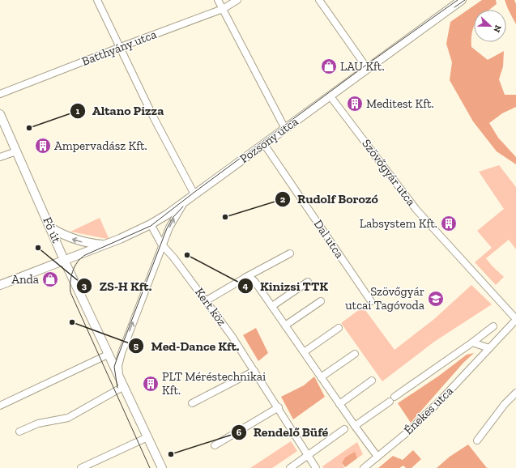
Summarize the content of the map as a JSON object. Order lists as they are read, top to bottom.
{
  "streets": {
    "street": [
      "Batthyány utca",
      "Pozsony utca",
      "Szövőgyár utca",
      "Fő út",
      "Dal utca",
      "Kert köz",
      "Énekes utca"
    ]
  },
  "crossings": [
    ["Pozsony utca", "Szövőgyár utca"],
    ["Pozsony utca", "Fő út"],
    ["Pozsony utca", "Dal utca"],
    ["Pozsony utca", "Kert köz"],
    ["Szövőgyár utca", "Énekes utca"]
  ],
  "places": {
    "shop": ["LAU Kft.", "Anda"],
    "building": [
      "Meditest Kft.",
      "Ampervadász Kft.",
      "Labsystem Kft.",
      "PLT Méréstechnikai Kft."
    ],
    "other": [
      "Altano Pizza",
      "Rudolf Borozó",
      "ZS-H Kft.",
      "Kinizsi TTK",
      "Med-Dance Kft.",
      "Rendelő Büfé"
    ],
    "school or university": ["Szövőgyár utcai Tagóvoda"]
  },
  "north": "right"
}
